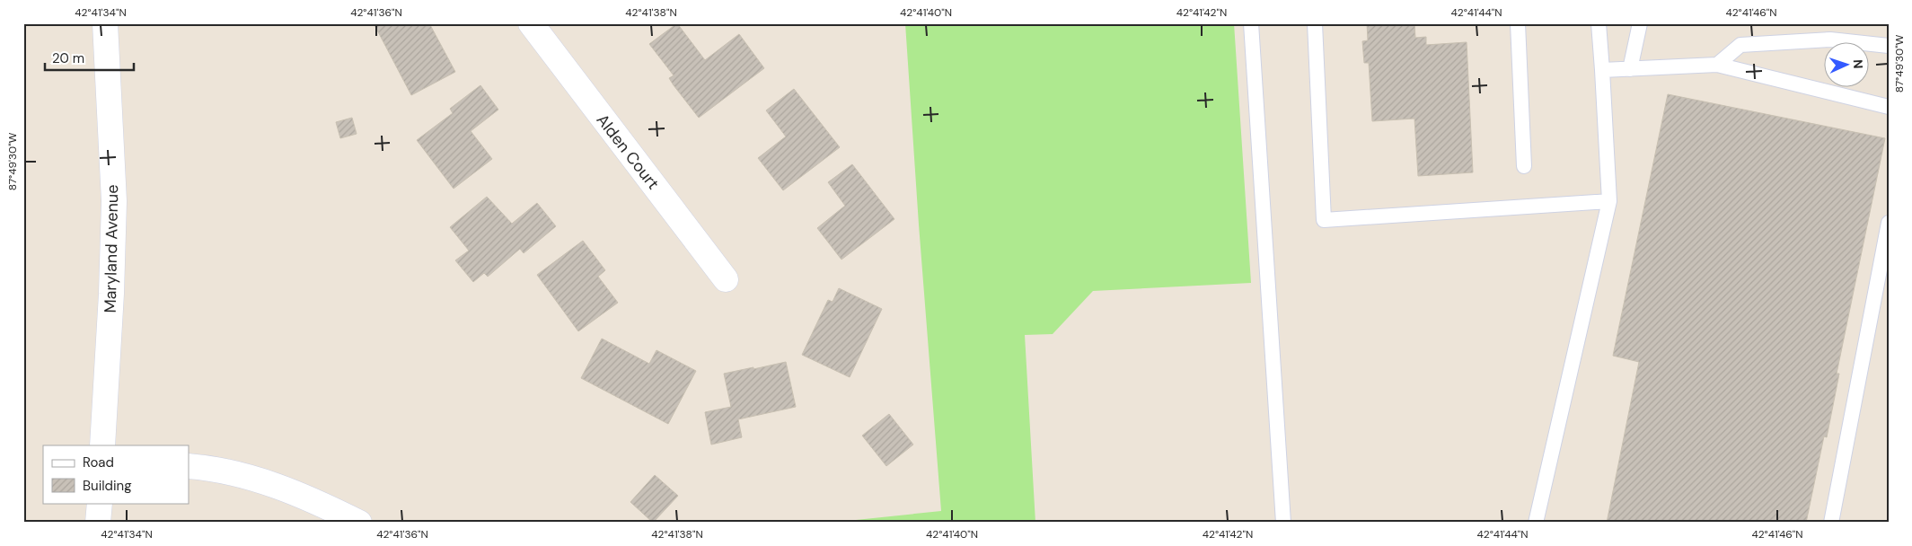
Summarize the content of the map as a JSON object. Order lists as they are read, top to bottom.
{
  "streets": {
    "street": ["Alden Court", "Maryland Avenue"]
  },
  "legend": ["Road", "Building"],
  "scale_bar": "20 m",
  "north": "right",
  "coordinates": [
    "42°41'34\"N",
    "42°41'36\"N",
    "42°41'38\"N",
    "42°41'40\"N",
    "42°41'42\"N",
    "42°41'44\"N",
    "42°41'46\"N",
    "87°49'30\"W"
  ]
}
